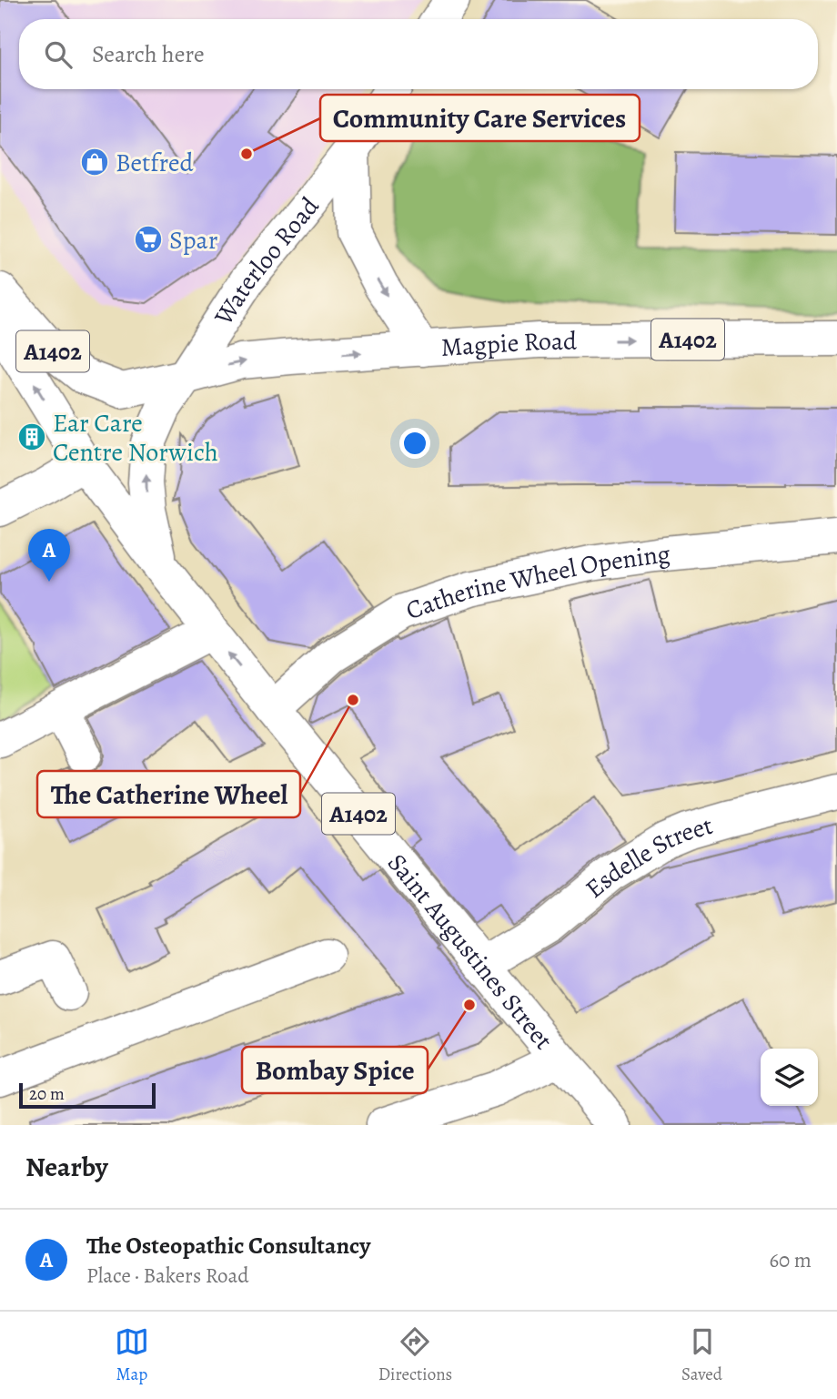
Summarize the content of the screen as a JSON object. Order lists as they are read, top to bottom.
{
  "streets": {
    "street": [
      "Waterloo Road",
      "A1402",
      "Magpie Road",
      "Catherine Wheel Opening",
      "Esdelle Street",
      "Saint Augustines Street"
    ]
  },
  "crossings": [
    ["Waterloo Road", "A1402"],
    ["Waterloo Road", "Magpie Road"],
    ["Waterloo Road", "Saint Augustines Street"],
    ["A1402", "Magpie Road"],
    ["A1402", "Saint Augustines Street"],
    ["Magpie Road", "Saint Augustines Street"],
    ["Catherine Wheel Opening", "Saint Augustines Street"],
    ["Esdelle Street", "Saint Augustines Street"]
  ],
  "one_way": ["Waterloo Road", "Magpie Road"],
  "places": {
    "other": ["Community Care Services", "The Catherine Wheel", "Bombay Spice"],
    "shop": ["Betfred"],
    "supermarket": ["Spar"],
    "building": ["Ear Care Centre Norwich"]
  },
  "scale_bar": "20 m",
  "page": {
    "search": "Search here",
    "pins": "A",
    "scale": "20 m",
    "heading": "Nearby",
    "list": [
      {
        "mark": "A",
        "name": "The Osteopathic Consultancy",
        "note": "Place · Bakers Road",
        "value": "60 m"
      }
    ],
    "nav": ["Map", "Directions", "Saved"]
  }
}
